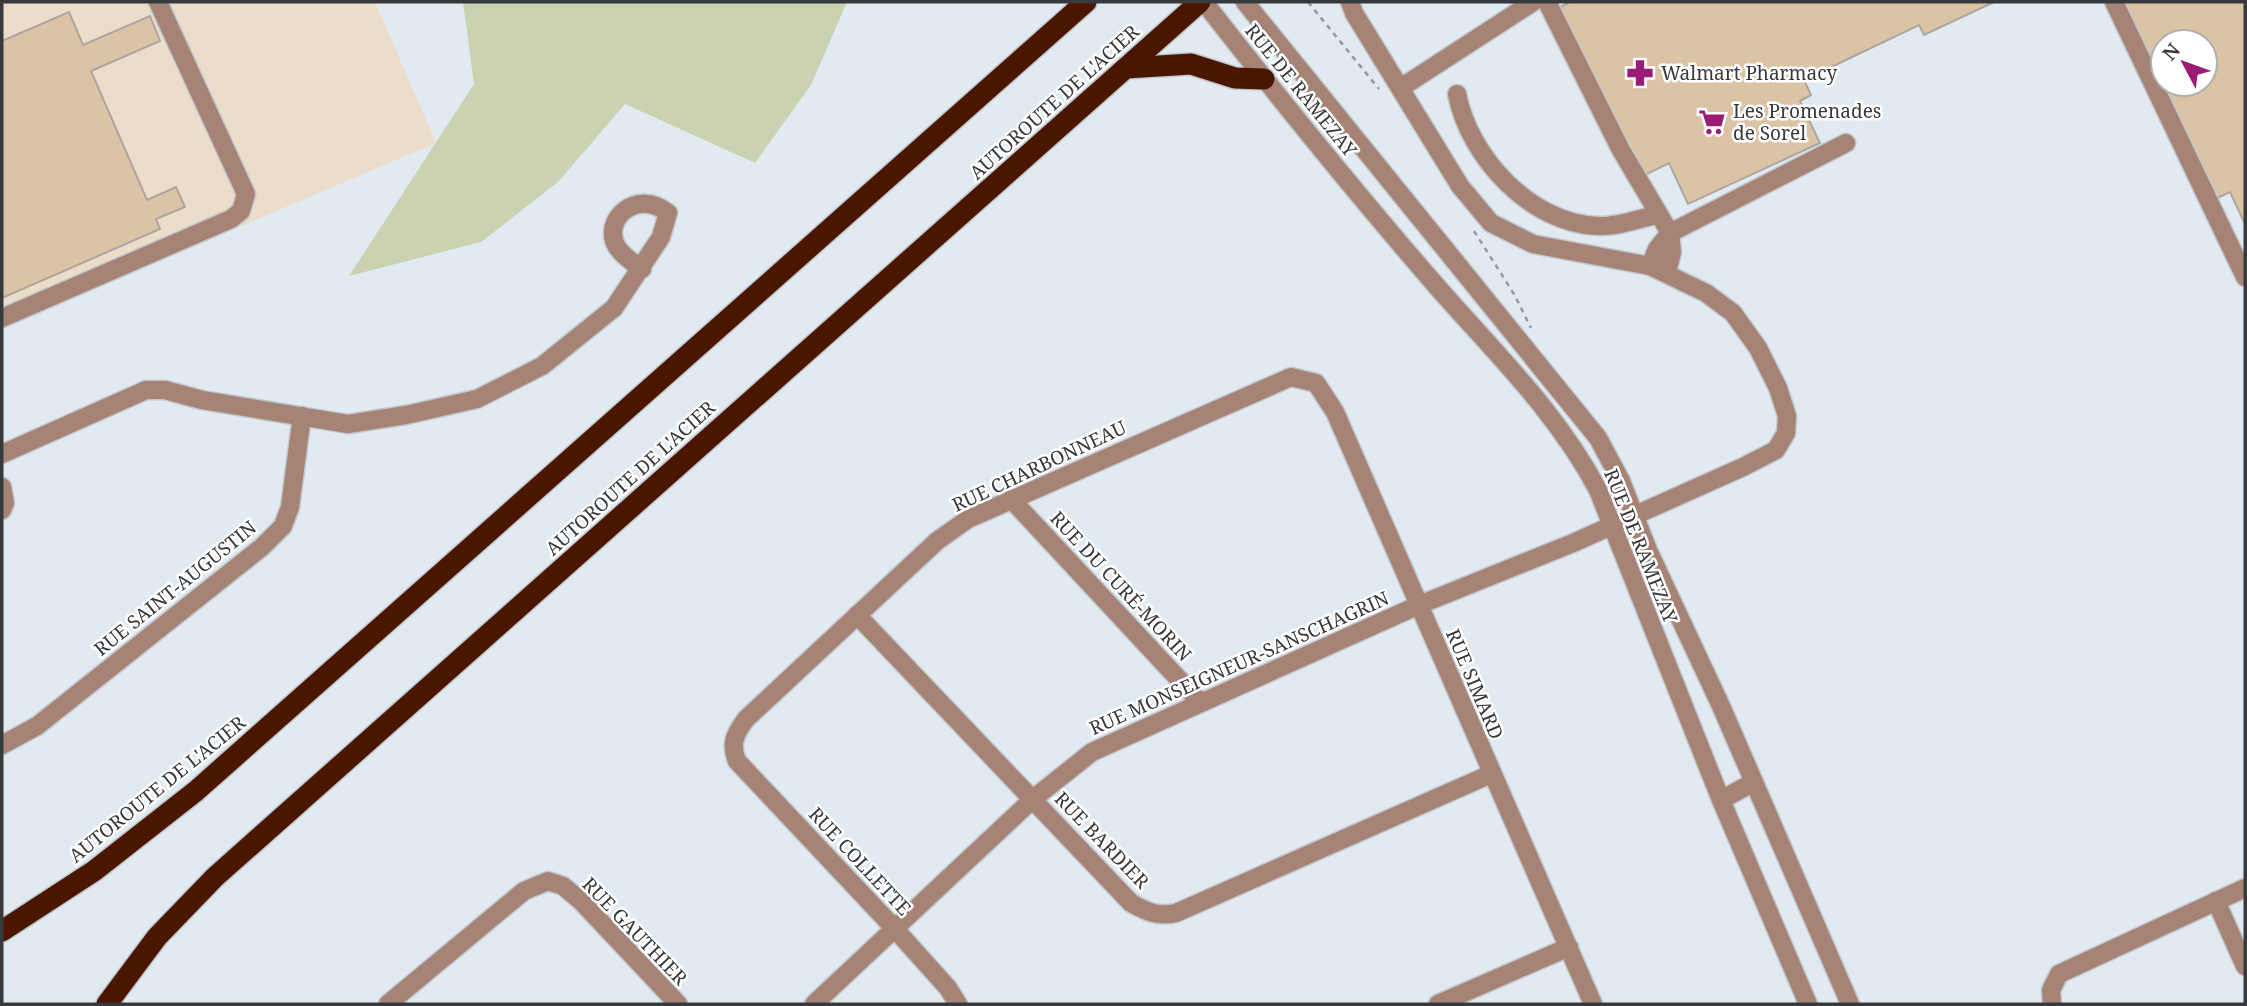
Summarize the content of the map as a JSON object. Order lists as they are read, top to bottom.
{
  "streets": {
    "highway": ["AUTOROUTE DE L'ACIER"],
    "street": [
      "RUE DE RAMEZAY",
      "RUE CHARBONNEAU",
      "RUE DU CURÉ-MORIN",
      "RUE SAINT-AUGUSTIN",
      "RUE MONSEIGNEUR-SANSCHAGRIN",
      "RUE SIMARD",
      "RUE BARDIER",
      "RUE COLLETTE",
      "RUE GAUTHIER"
    ]
  },
  "crossings": [
    ["RUE DE RAMEZAY", "AUTOROUTE DE L'ACIER"],
    ["RUE DE RAMEZAY", "RUE MONSEIGNEUR-SANSCHAGRIN"],
    ["RUE CHARBONNEAU", "RUE DU CURÉ-MORIN"],
    ["RUE CHARBONNEAU", "RUE SIMARD"],
    ["RUE CHARBONNEAU", "RUE BARDIER"],
    ["RUE CHARBONNEAU", "RUE COLLETTE"],
    ["RUE DU CURÉ-MORIN", "RUE MONSEIGNEUR-SANSCHAGRIN"],
    ["RUE MONSEIGNEUR-SANSCHAGRIN", "RUE SIMARD"],
    ["RUE MONSEIGNEUR-SANSCHAGRIN", "RUE BARDIER"],
    ["RUE MONSEIGNEUR-SANSCHAGRIN", "RUE COLLETTE"],
    ["RUE SIMARD", "RUE BARDIER"]
  ],
  "places": {
    "pharmacy": ["Walmart Pharmacy"],
    "supermarket": ["Les Promenades de Sorel"]
  },
  "north": "top left"
}
